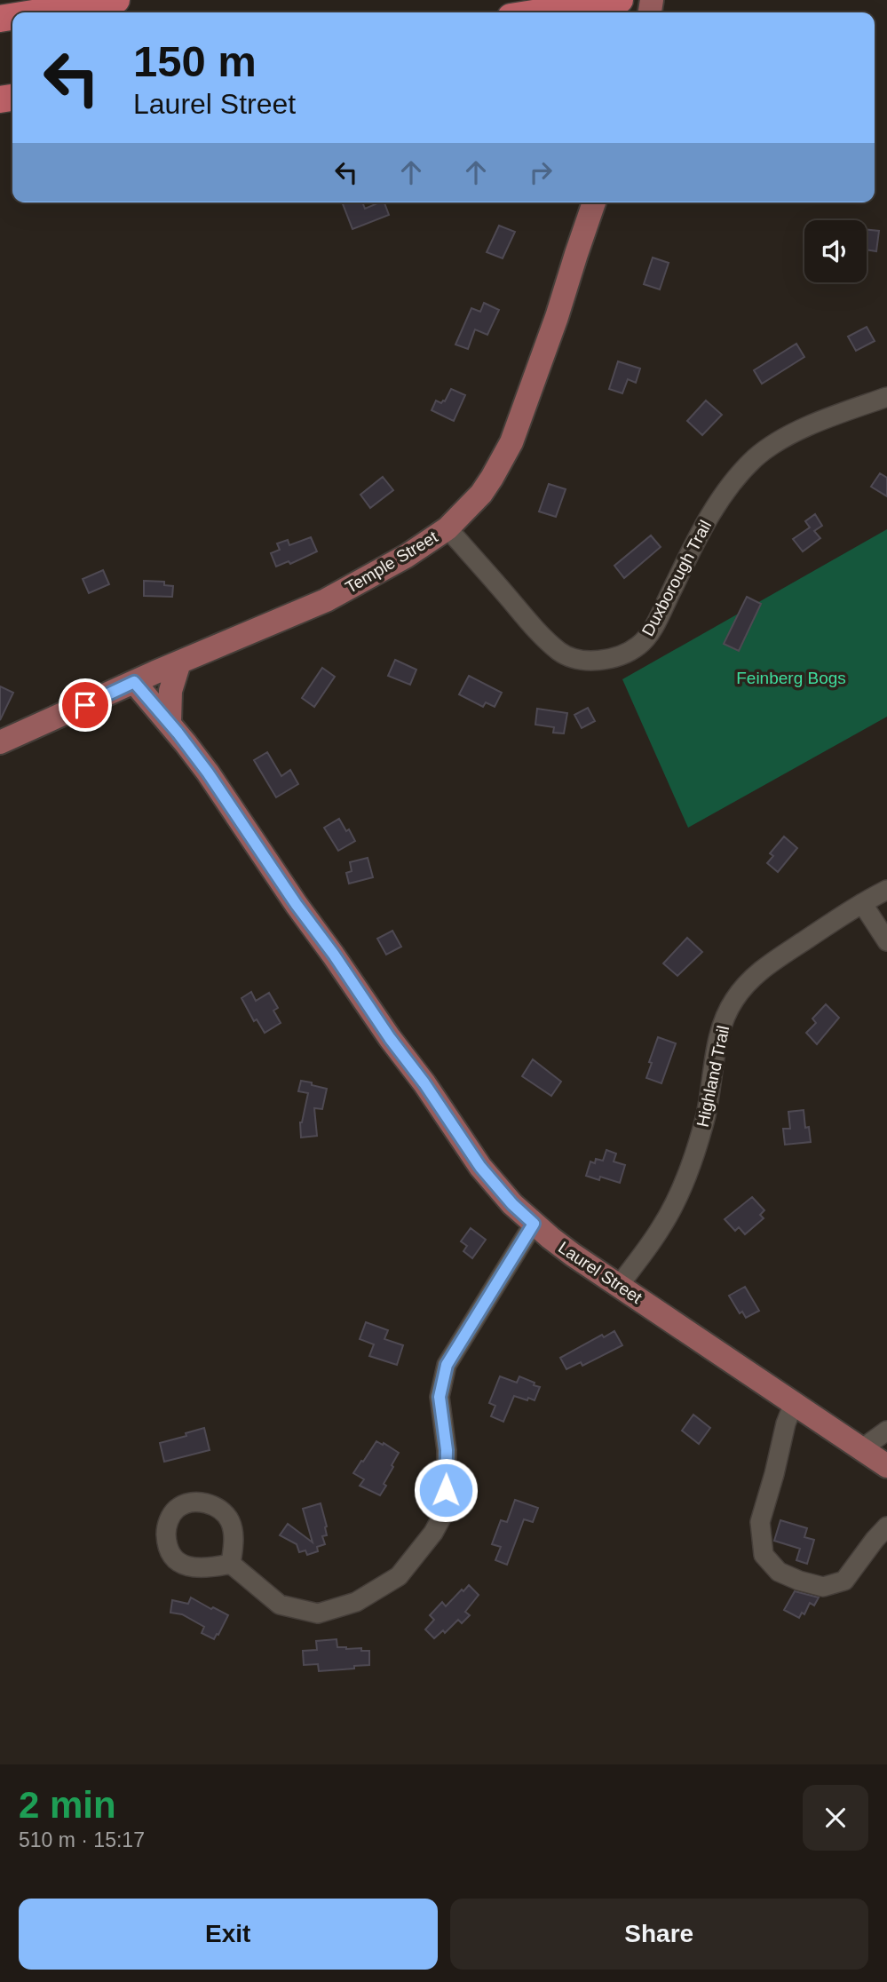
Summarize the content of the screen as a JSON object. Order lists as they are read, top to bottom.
{
  "streets": {
    "main road": ["Temple Street", "Laurel Street"],
    "street": ["Duxborough Trail", "Highland Trail"]
  },
  "crossings": [
    ["Temple Street", "Duxborough Trail"],
    ["Temple Street", "Laurel Street"],
    ["Highland Trail", "Laurel Street"]
  ],
  "parks": ["Feinberg Bogs"],
  "page": {
    "turn": ["150 m", "Laurel Street"],
    "heading": ["2 min", "510 m · 15:17"],
    "buttons": ["Exit", "Share"]
  }
}
